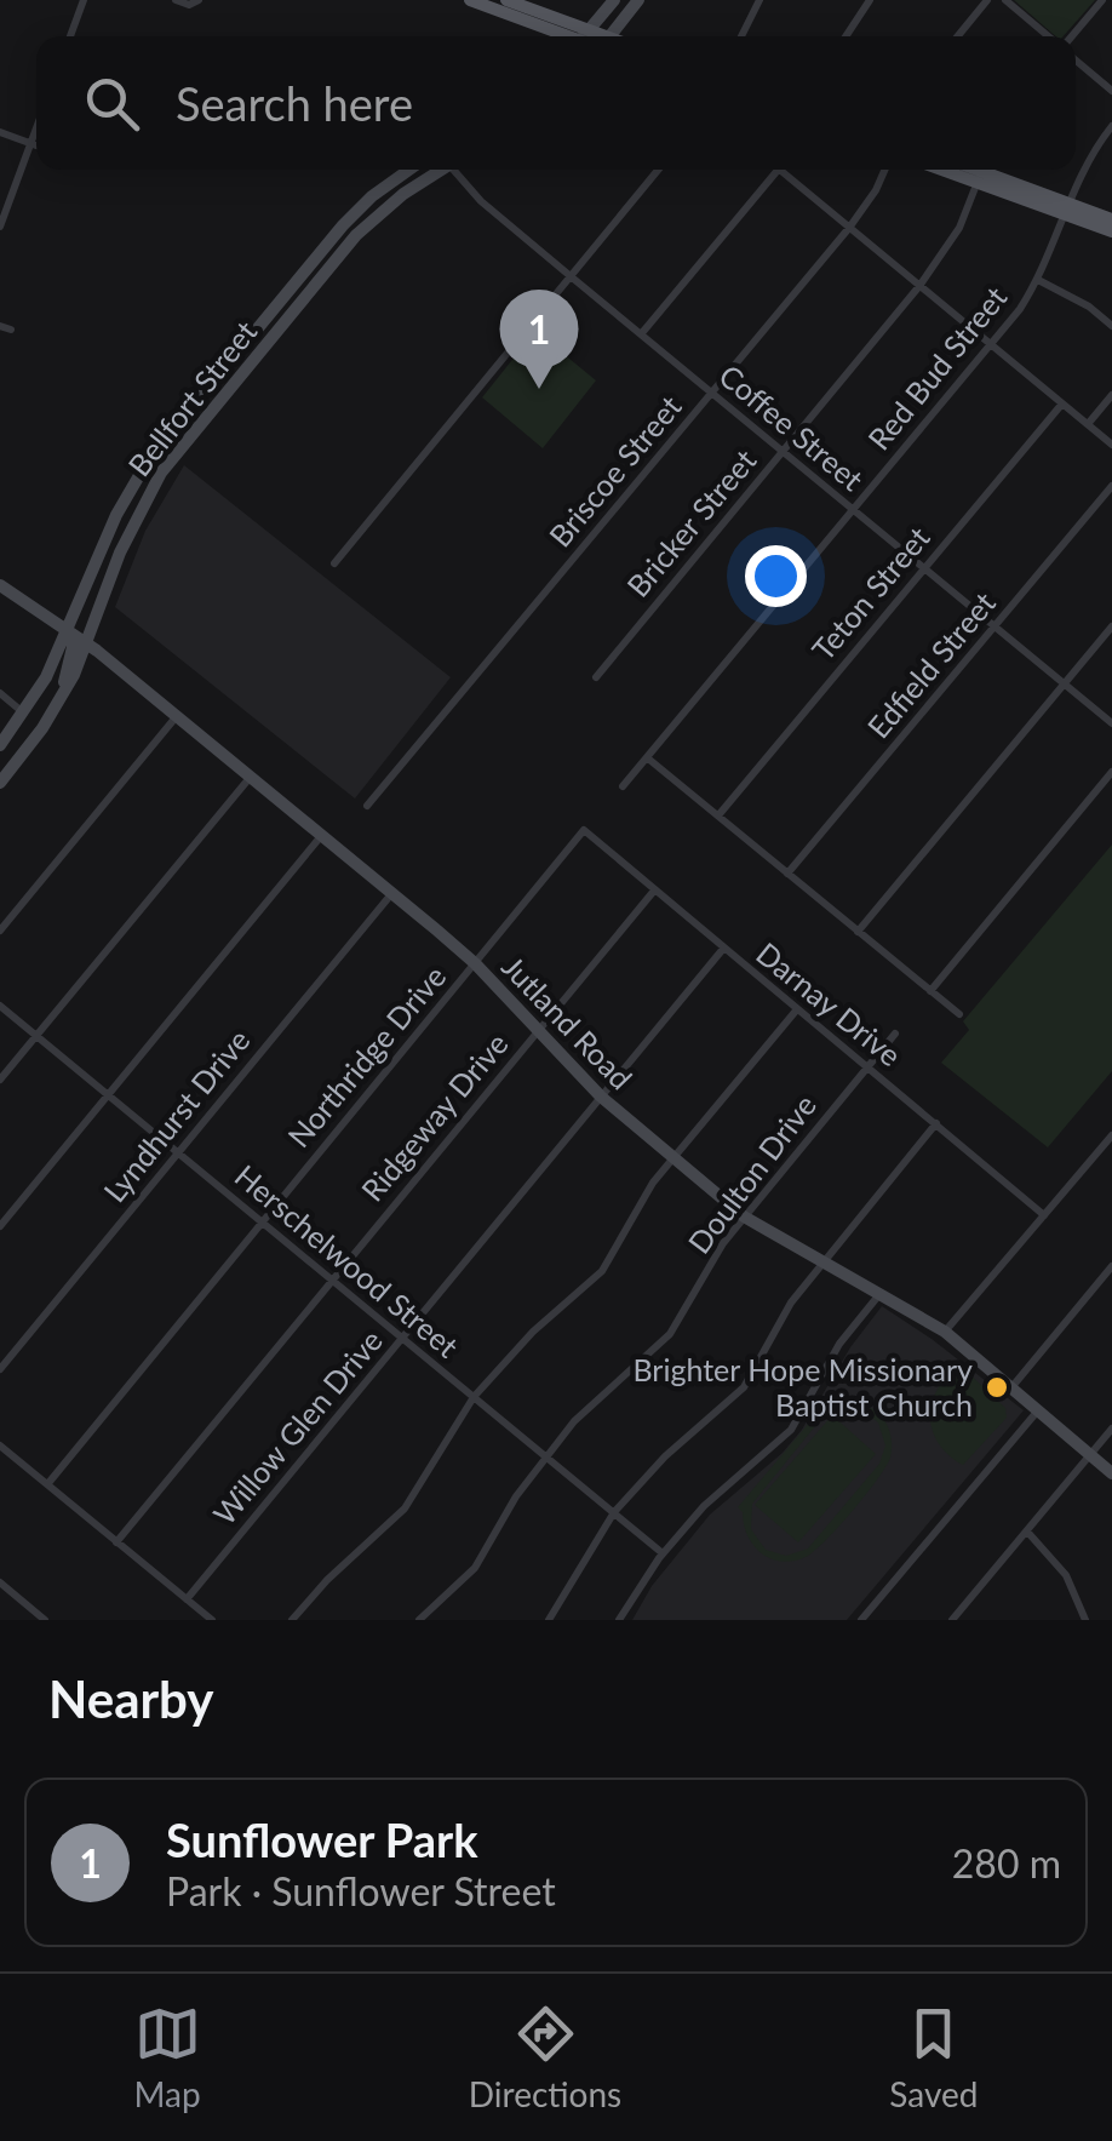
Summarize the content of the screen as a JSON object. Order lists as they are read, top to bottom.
{
  "streets": {
    "main road": ["Bellfort Street", "Jutland Road"],
    "street": [
      "Red Bud Street",
      "Coffee Street",
      "Briscoe Street",
      "Bricker Street",
      "Teton Street",
      "Edfield Street",
      "Darnay Drive",
      "Northridge Drive",
      "Lyndhurst Drive",
      "Ridgeway Drive",
      "Doulton Drive",
      "Herschelwood Street",
      "Willow Glen Drive"
    ]
  },
  "crossings": [
    ["Red Bud Street", "Coffee Street"],
    ["Bellfort Street", "Jutland Road"],
    ["Coffee Street", "Briscoe Street"],
    ["Coffee Street", "Bricker Street"],
    ["Coffee Street", "Teton Street"],
    ["Coffee Street", "Edfield Street"],
    ["Darnay Drive", "Northridge Drive"],
    ["Darnay Drive", "Ridgeway Drive"],
    ["Darnay Drive", "Doulton Drive"],
    ["Darnay Drive", "Willow Glen Drive"],
    ["Jutland Road", "Northridge Drive"],
    ["Jutland Road", "Lyndhurst Drive"],
    ["Jutland Road", "Ridgeway Drive"],
    ["Jutland Road", "Doulton Drive"],
    ["Jutland Road", "Willow Glen Drive"],
    ["Northridge Drive", "Herschelwood Street"],
    ["Lyndhurst Drive", "Herschelwood Street"],
    ["Ridgeway Drive", "Herschelwood Street"],
    ["Doulton Drive", "Herschelwood Street"],
    ["Herschelwood Street", "Willow Glen Drive"]
  ],
  "places": ["Brighter Hope Missionary Baptist Church"],
  "page": {
    "search": "Search here",
    "pins": "1",
    "heading": "Nearby",
    "list": [
      {
        "mark": "1",
        "name": "Sunflower Park",
        "note": "Park · Sunflower Street",
        "value": "280 m"
      }
    ],
    "nav": ["Map", "Directions", "Saved"]
  }
}
